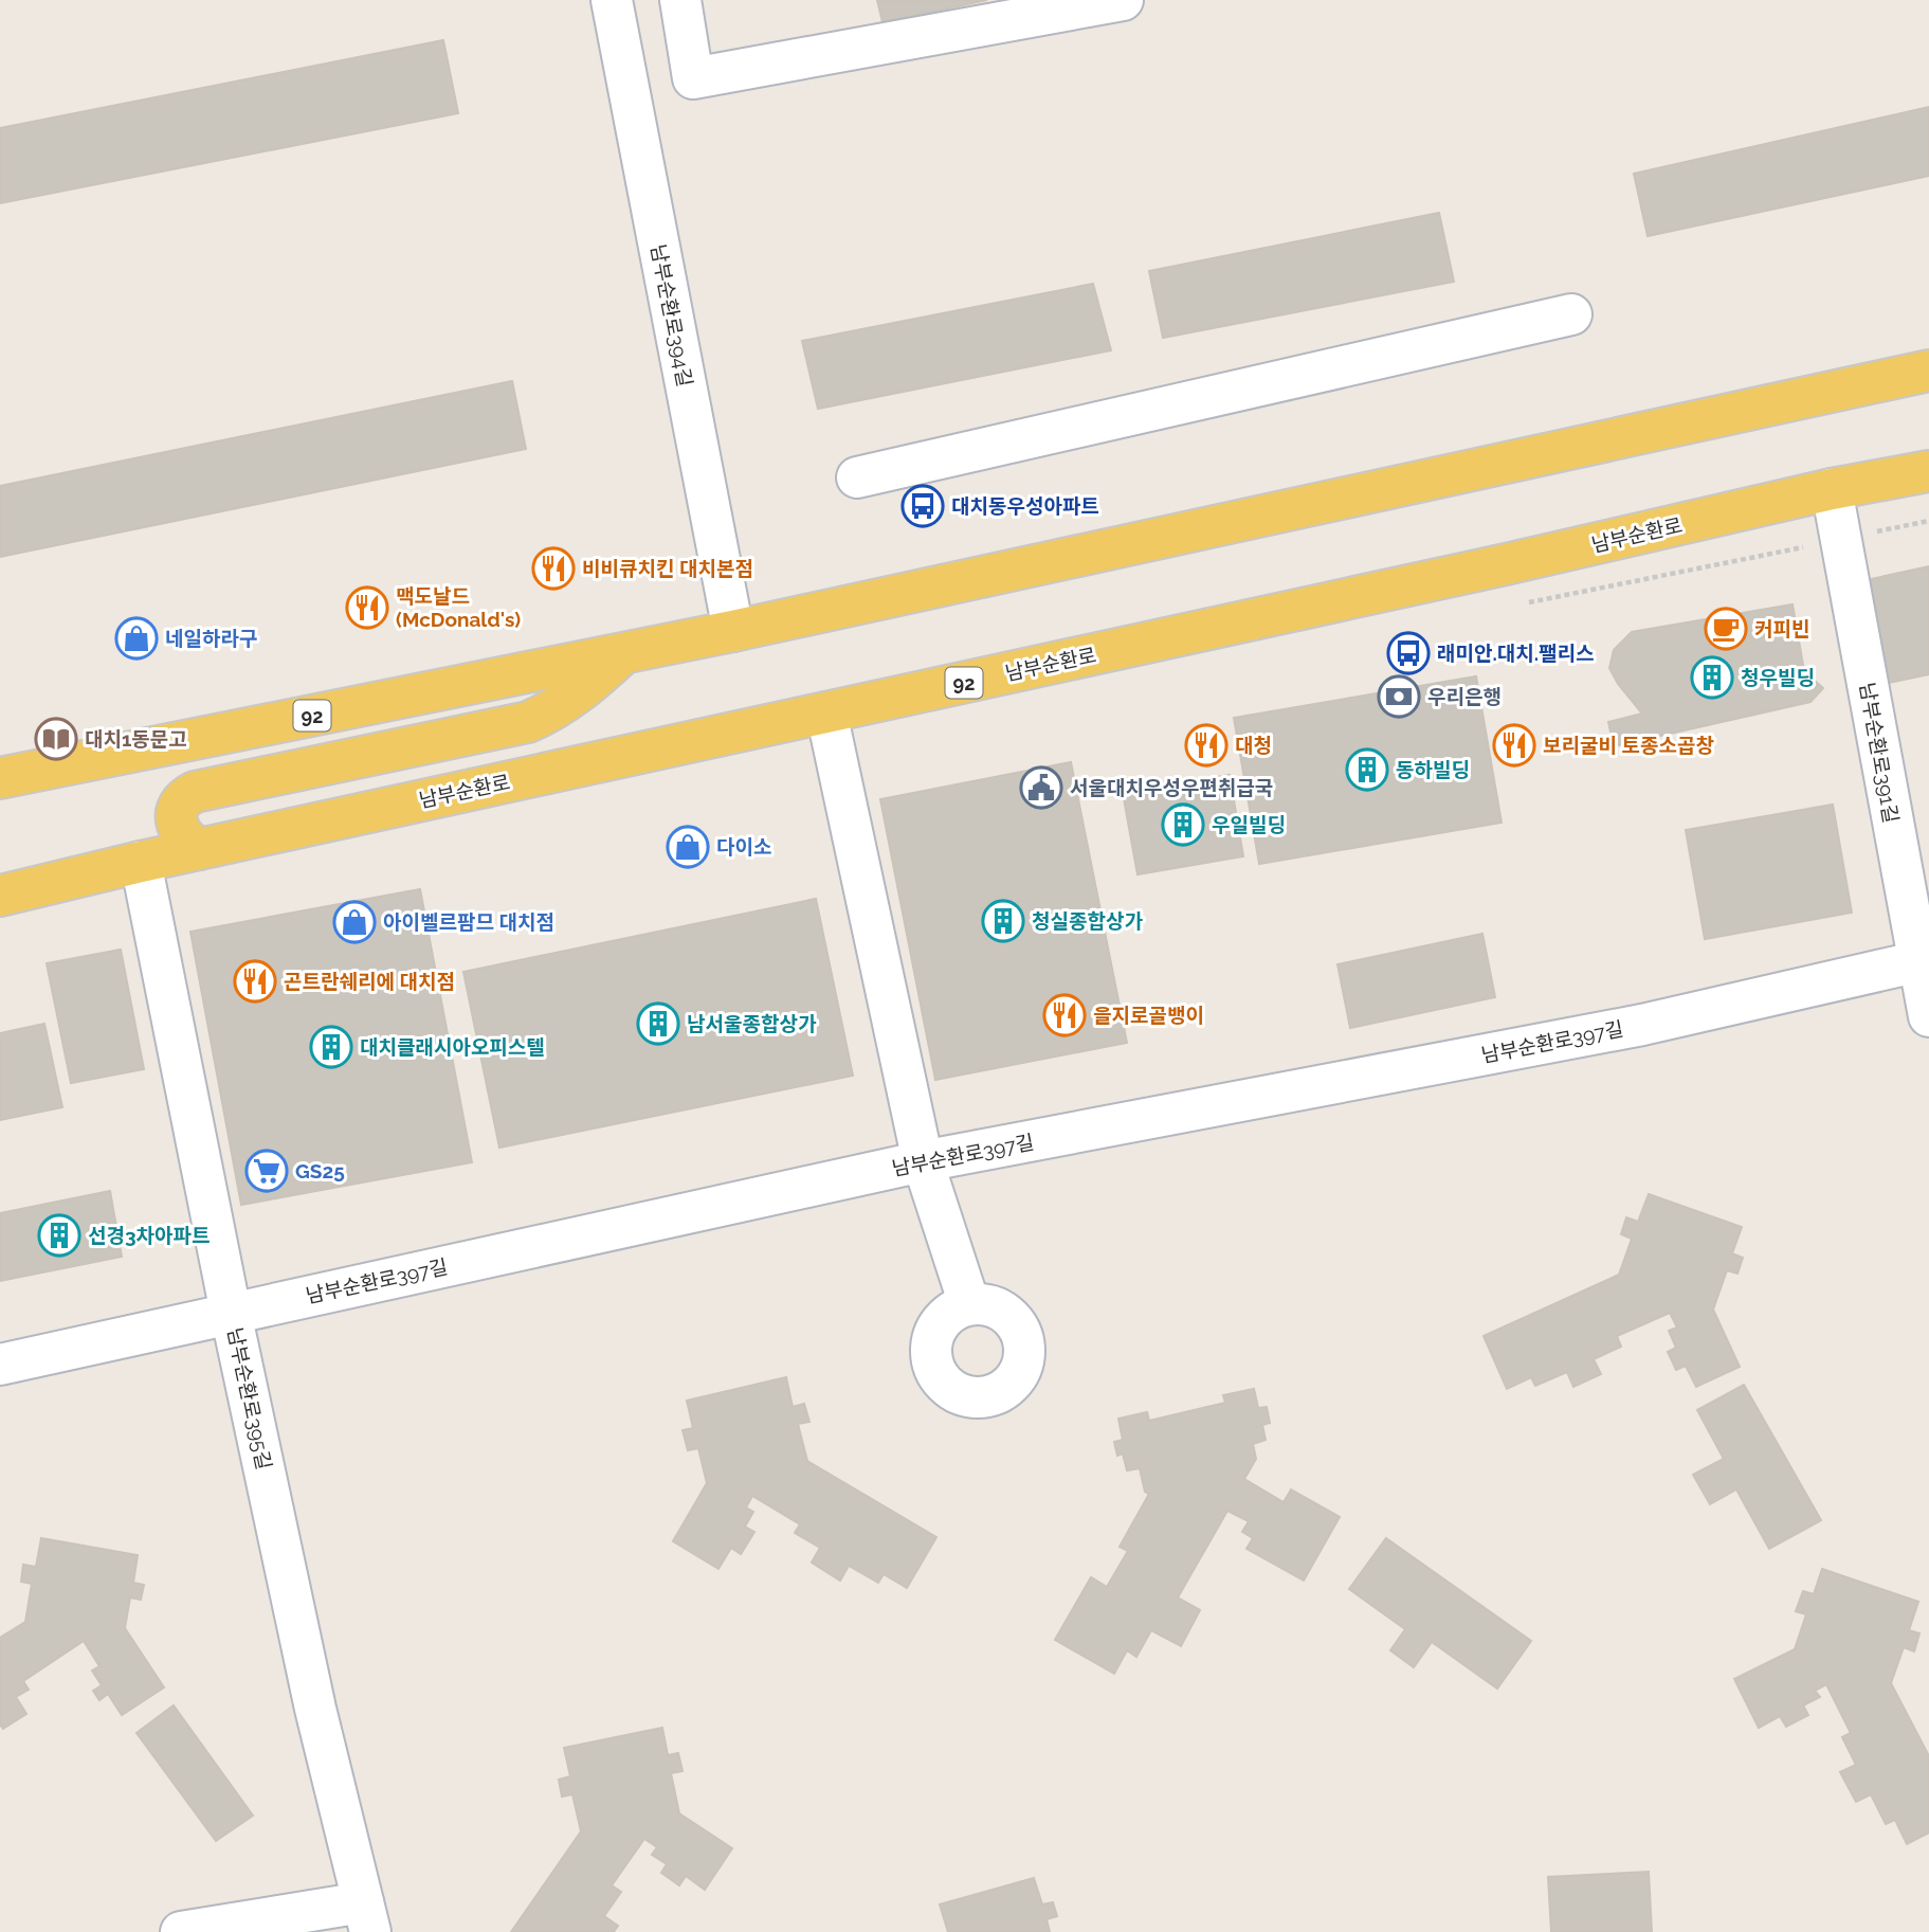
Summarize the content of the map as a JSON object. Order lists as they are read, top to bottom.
{
  "streets": {
    "main road": ["남부순환로", "92"],
    "street": [
      "남부순환로394길",
      "남부순환로391길",
      "남부순환로397길",
      "남부순환로395길"
    ]
  },
  "crossings": [
    ["남부순환로394길", "92"],
    ["남부순환로", "남부순환로391길"],
    ["남부순환로", "남부순환로395길"],
    ["남부순환로391길", "남부순환로397길"],
    ["남부순환로397길", "남부순환로395길"]
  ],
  "places": {
    "bus stop": ["대치동우성아파트", "래미안.대치.팰리스"],
    "restaurant": [
      "비비큐치킨 대치본점",
      "맥도날드 (McDonald's)",
      "대청",
      "보리굴비 토종소곱창",
      "곤트란쉐리에 대치점",
      "을지로골뱅이"
    ],
    "cafe": ["커피빈"],
    "shop": ["네일하라구", "다이소", "아이벨르팜므 대치점"],
    "building": [
      "청우빌딩",
      "동하빌딩",
      "우일빌딩",
      "청실종합상가",
      "남서울종합상가",
      "대치클래시아오피스텔",
      "선경3차아파트"
    ],
    "bank": ["우리은행"],
    "library": ["대치1동문고"],
    "public building": ["서울대치우성우편취급국"],
    "supermarket": ["GS25"]
  }
}
